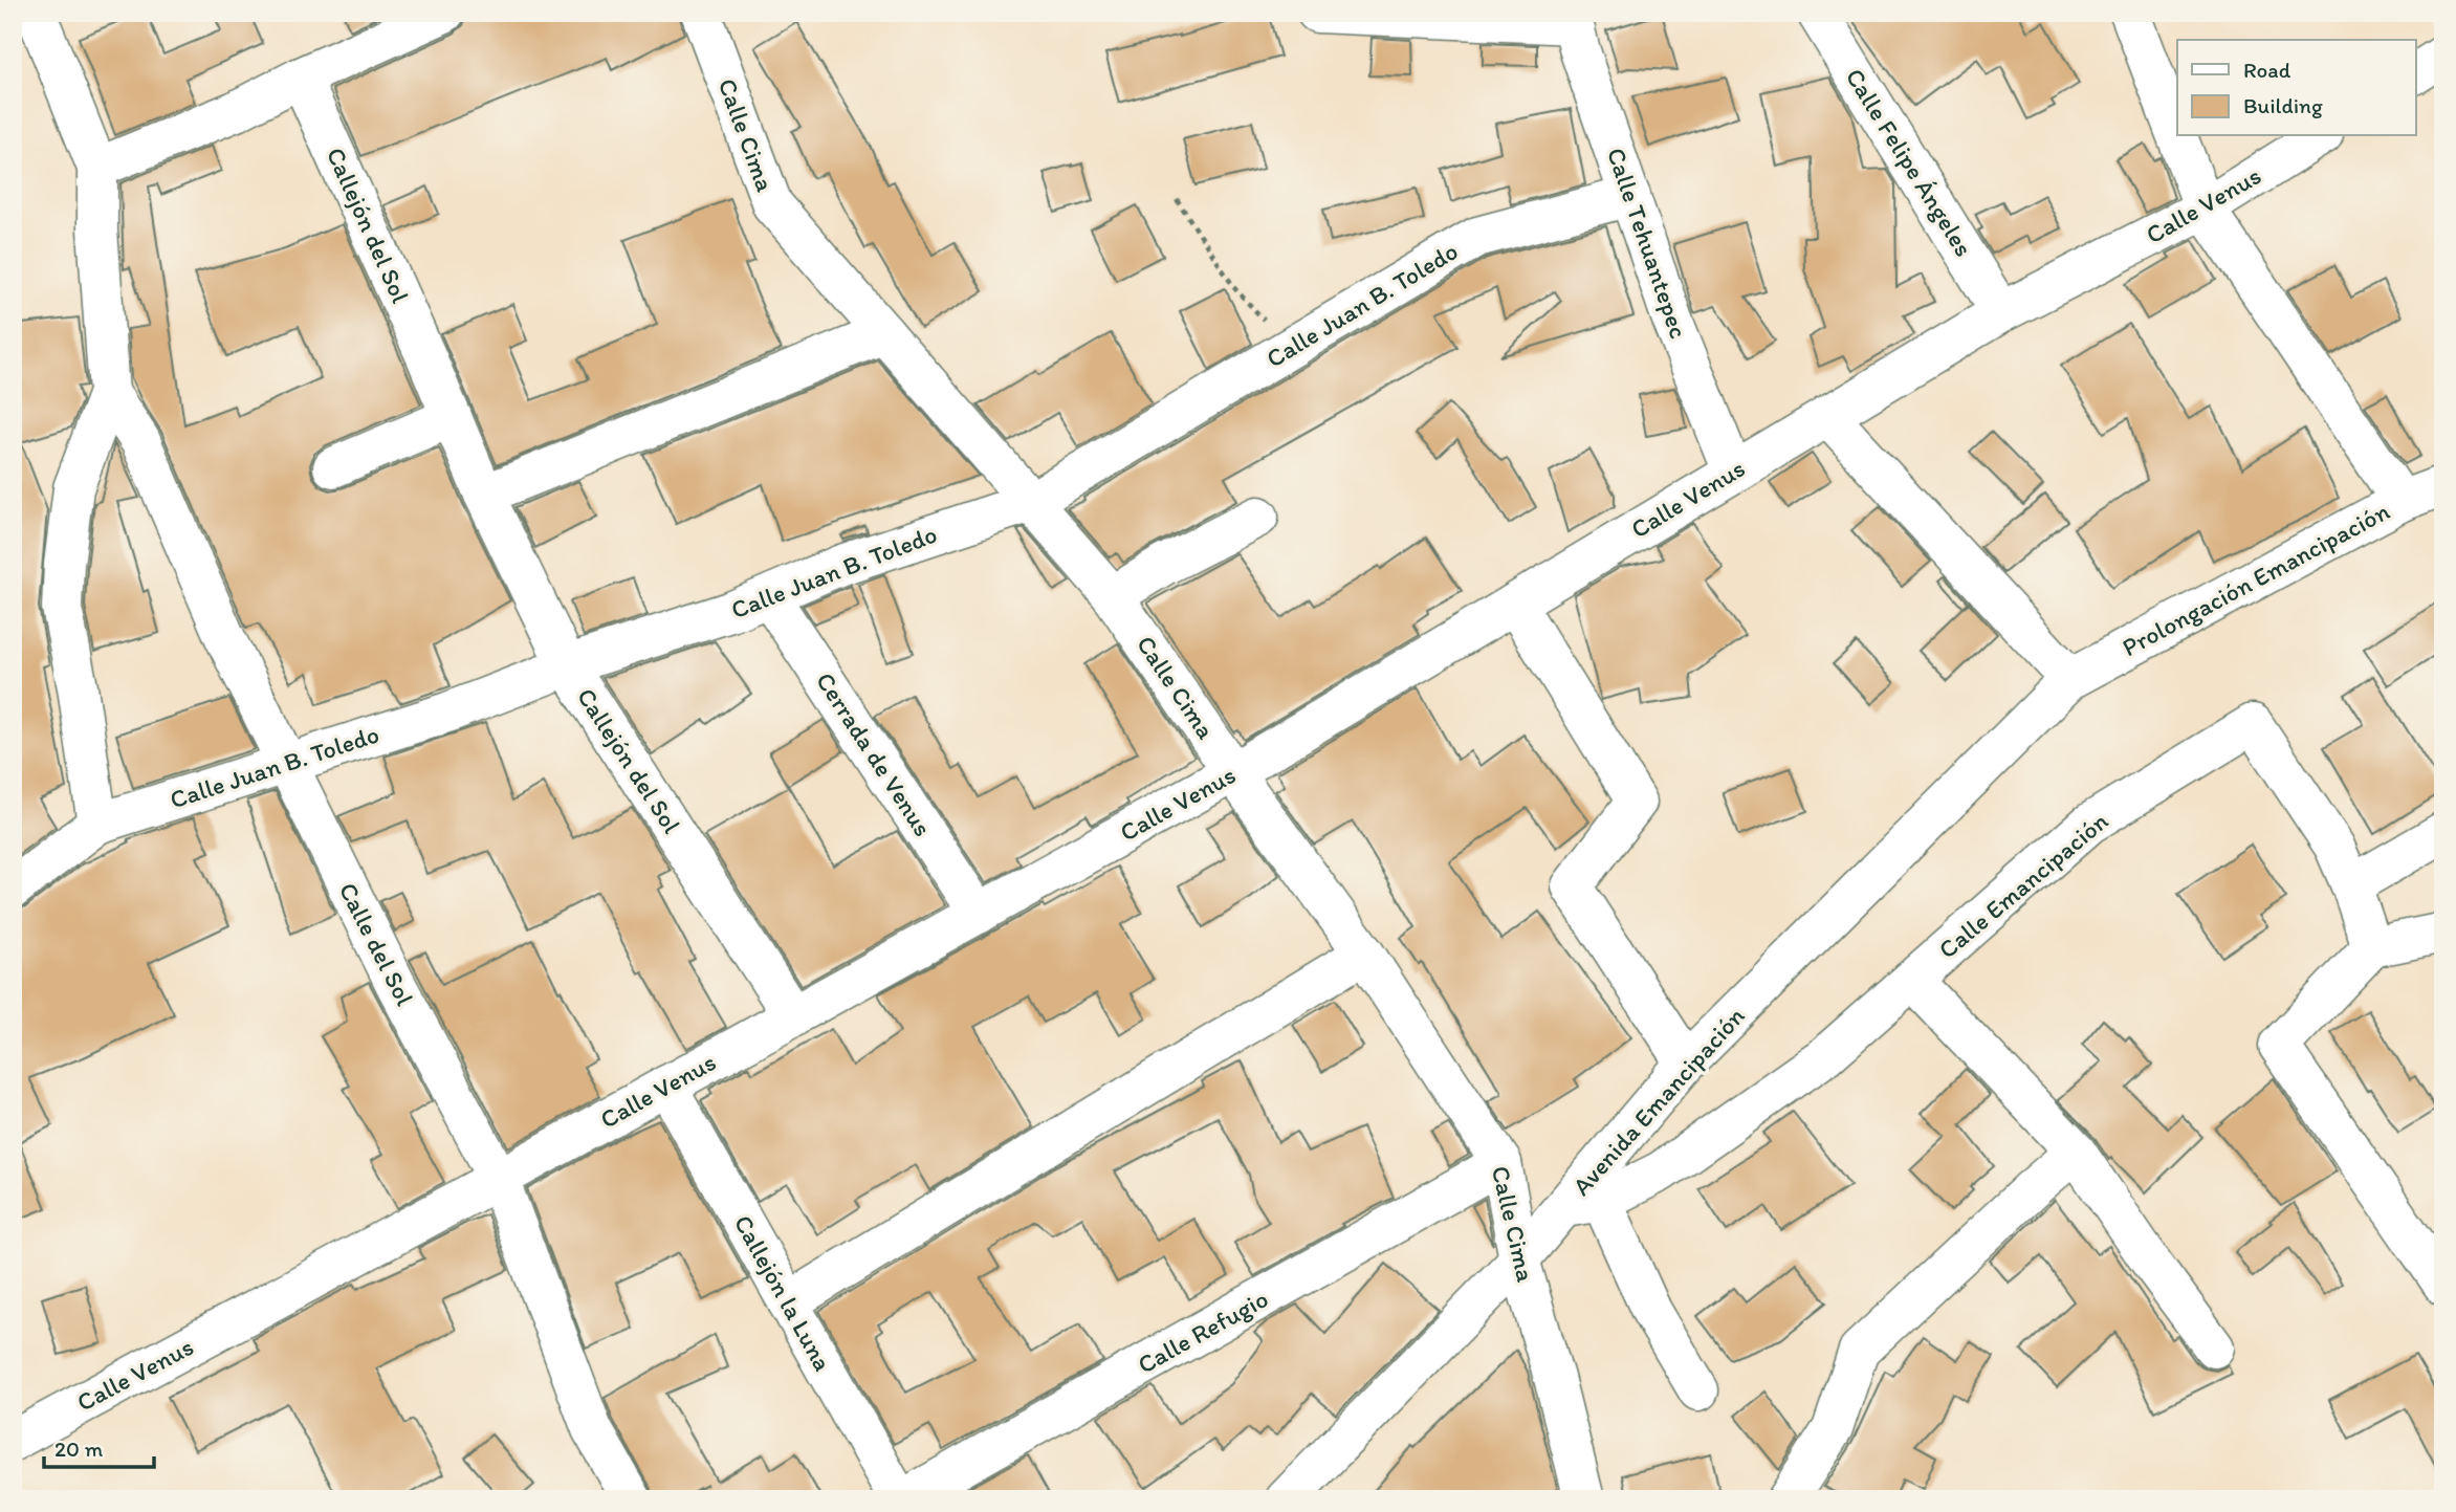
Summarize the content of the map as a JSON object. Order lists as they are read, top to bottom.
{
  "streets": {
    "street": [
      "Calle Cima",
      "Calle Felipe Ángeles",
      "Calle Venus",
      "Callejón del Sol",
      "Calle Tehuantepec",
      "Calle Juan B. Toledo",
      "Prolongación Emancipación",
      "Cerrada de Venus",
      "Calle Emancipación",
      "Calle del Sol",
      "Avenida Emancipación",
      "Callejón la Luna",
      "Calle Refugio"
    ]
  },
  "crossings": [
    ["Calle Cima", "Calle Venus"],
    ["Calle Cima", "Calle Juan B. Toledo"],
    ["Calle Cima", "Avenida Emancipación"],
    ["Calle Cima", "Calle Refugio"],
    ["Calle Felipe Ángeles", "Calle Venus"],
    ["Calle Venus", "Callejón del Sol"],
    ["Calle Venus", "Calle Tehuantepec"],
    ["Calle Venus", "Cerrada de Venus"],
    ["Calle Venus", "Calle del Sol"],
    ["Calle Venus", "Callejón la Luna"],
    ["Callejón del Sol", "Calle Juan B. Toledo"],
    ["Calle Tehuantepec", "Calle Juan B. Toledo"],
    ["Calle Juan B. Toledo", "Cerrada de Venus"],
    ["Calle Juan B. Toledo", "Calle del Sol"],
    ["Prolongación Emancipación", "Avenida Emancipación"],
    ["Calle Emancipación", "Avenida Emancipación"],
    ["Callejón la Luna", "Calle Refugio"]
  ],
  "legend": ["Road", "Building"],
  "scale_bar": "20 m"
}
